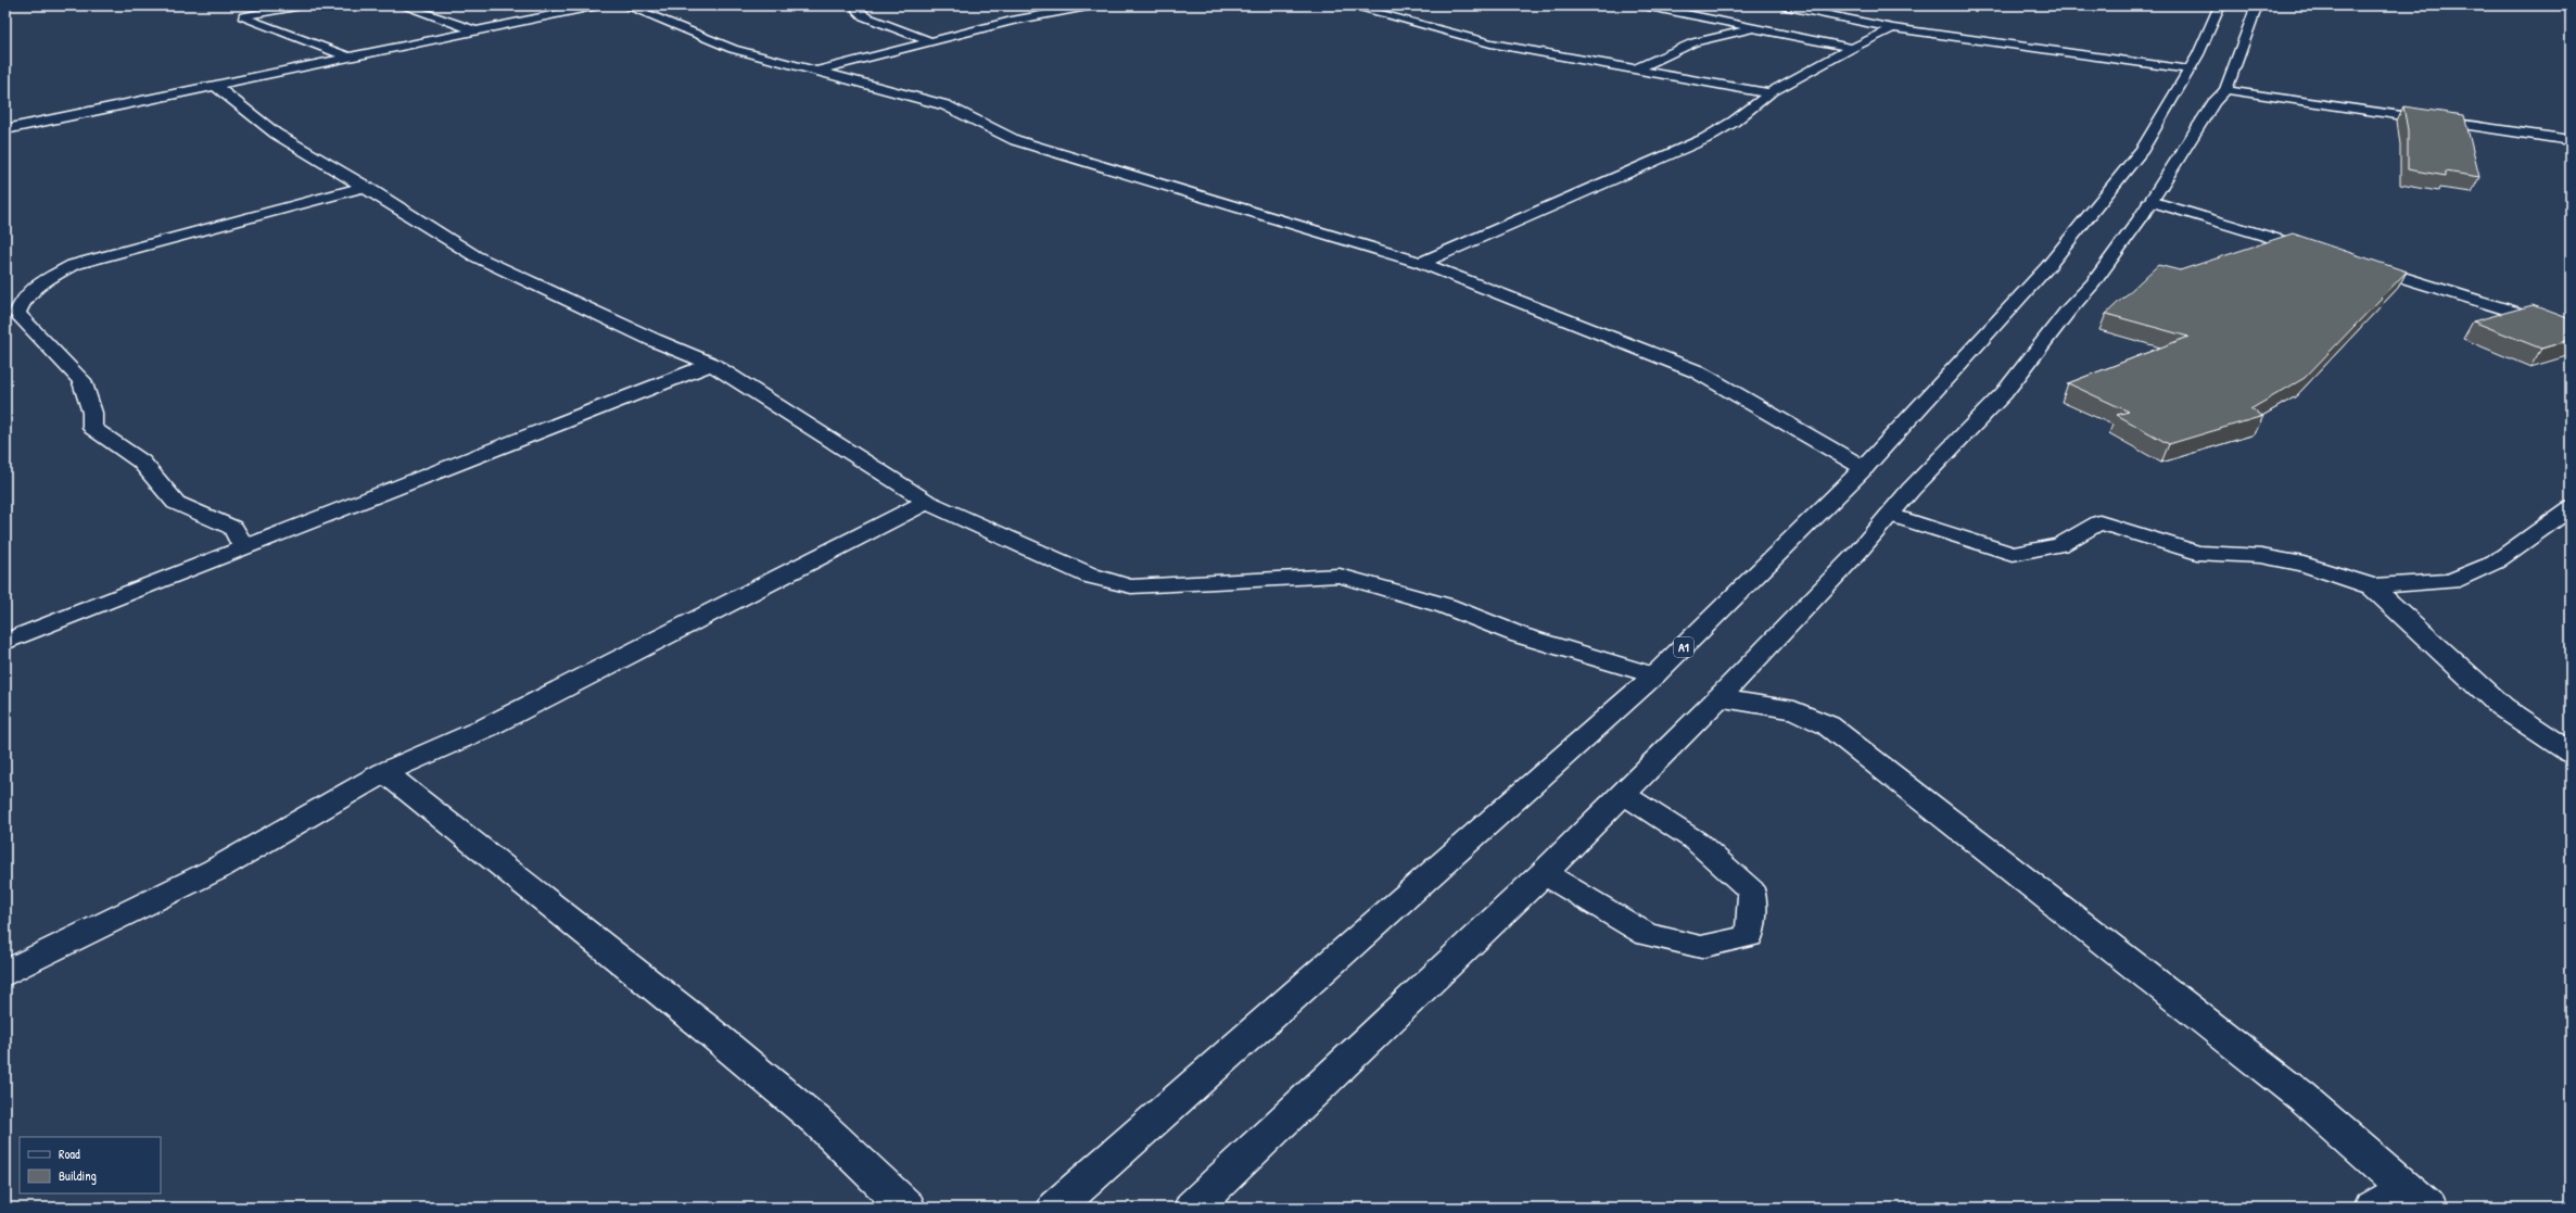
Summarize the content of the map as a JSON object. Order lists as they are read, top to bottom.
{
  "streets": {
    "main road": ["A1"]
  },
  "legend": ["Road", "Building"]
}
